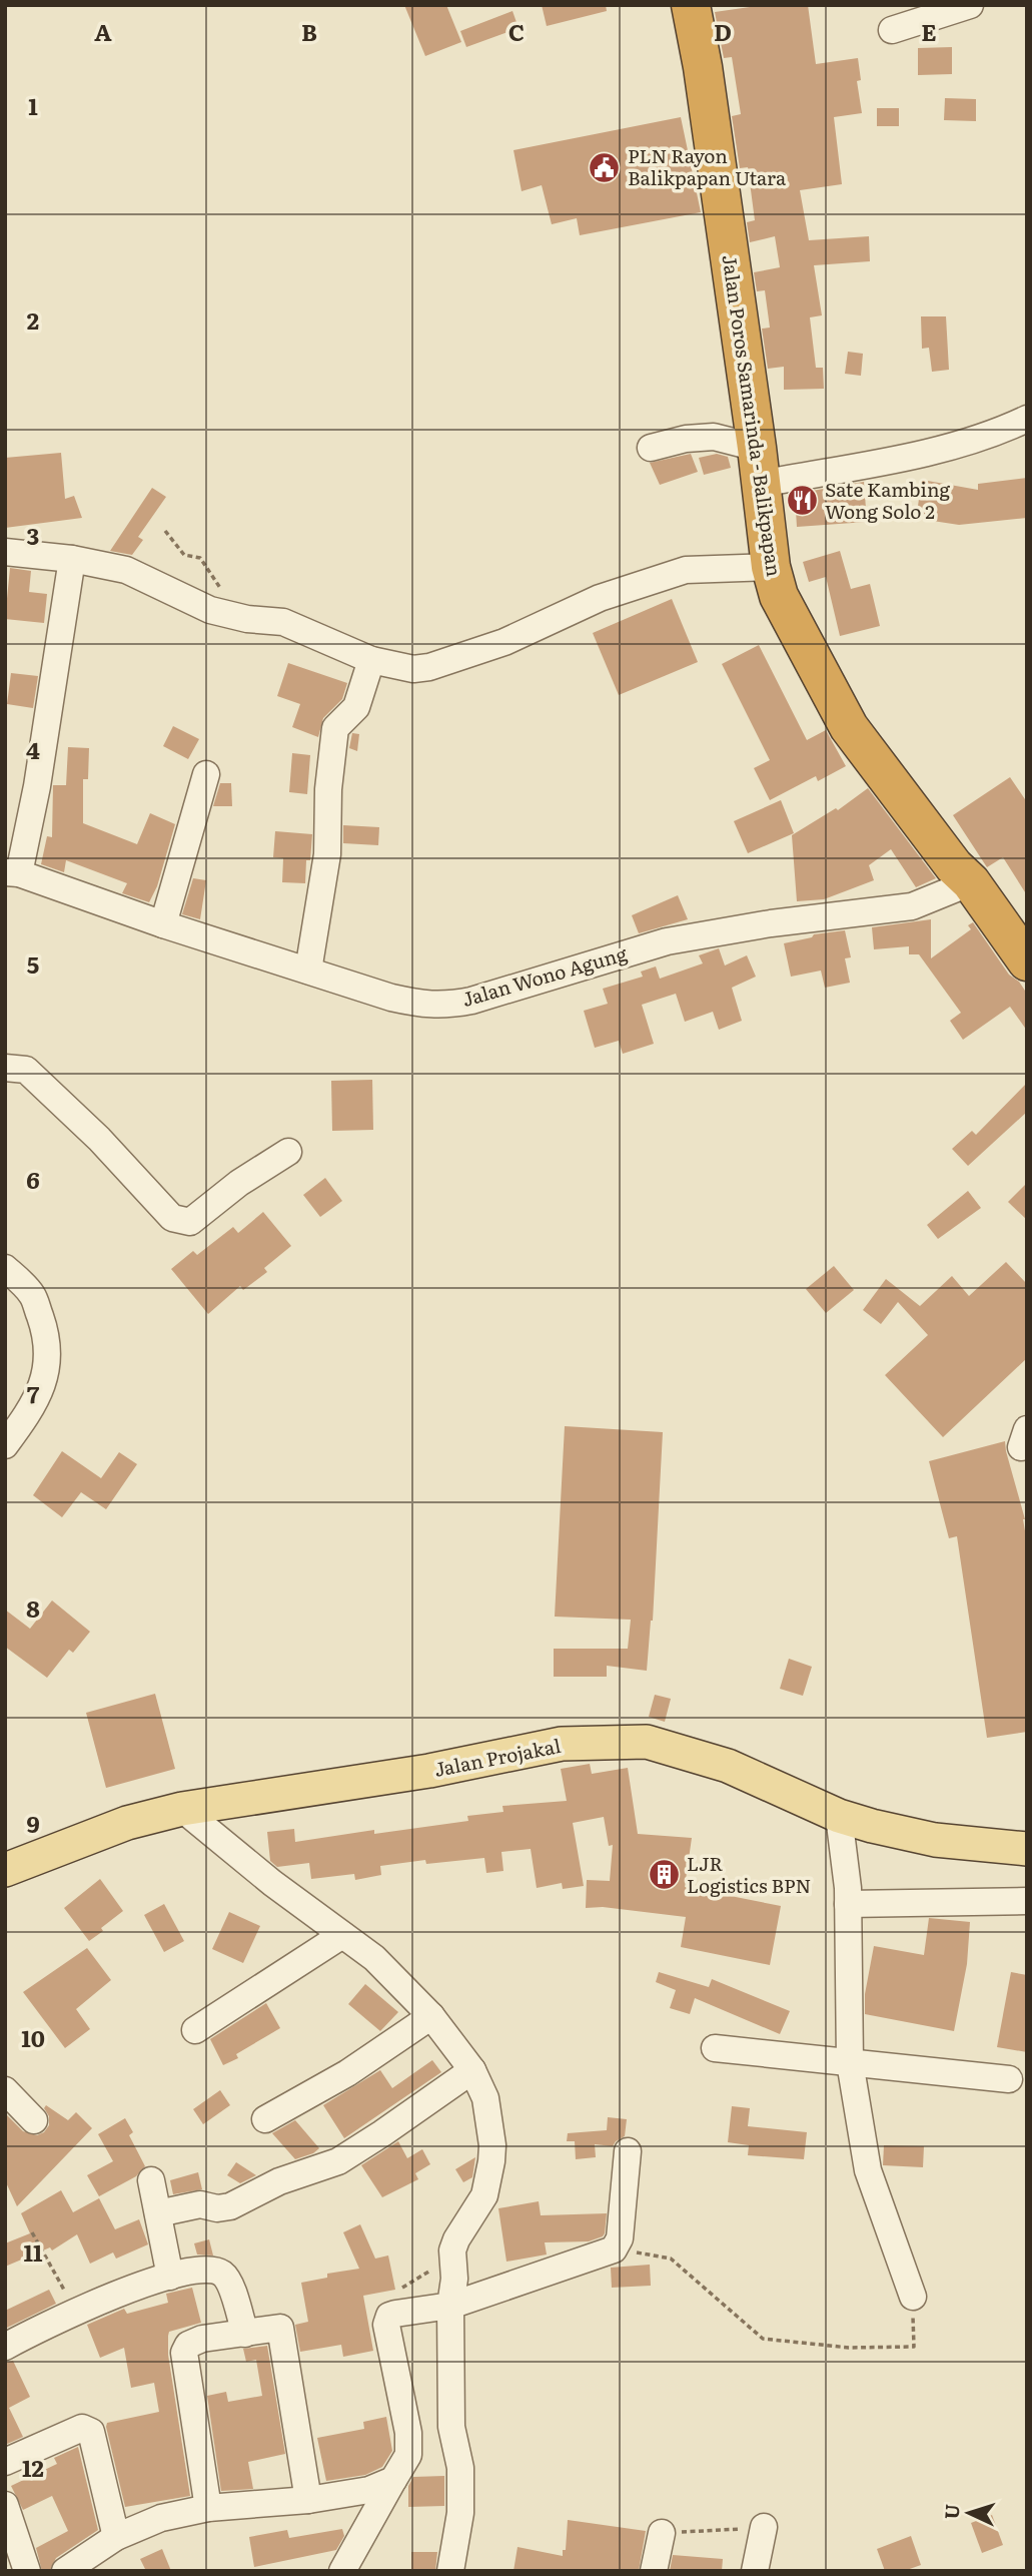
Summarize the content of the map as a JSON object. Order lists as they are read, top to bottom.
{
  "streets": {
    "highway": ["Jalan Poros Samarinda - Balikpapan"],
    "main road": ["Jalan Projakal"],
    "street": ["Jalan Wono Agung"]
  },
  "crossings": [
    ["Jalan Poros Samarinda - Balikpapan", "Jalan Wono Agung"]
  ],
  "places": {
    "public building": ["PLN Rayon Balikpapan Utara"],
    "restaurant": ["Sate Kambing Wong Solo 2"],
    "building": ["LJR Logistics BPN"]
  },
  "north": "left",
  "grid": {
    "columns": [
      "A",
      "B",
      "C",
      "D",
      "E"
    ],
    "rows": [
      "1",
      "2",
      "3",
      "4",
      "5",
      "6",
      "7",
      "8",
      "9",
      "10",
      "11",
      "12"
    ]
  }
}
